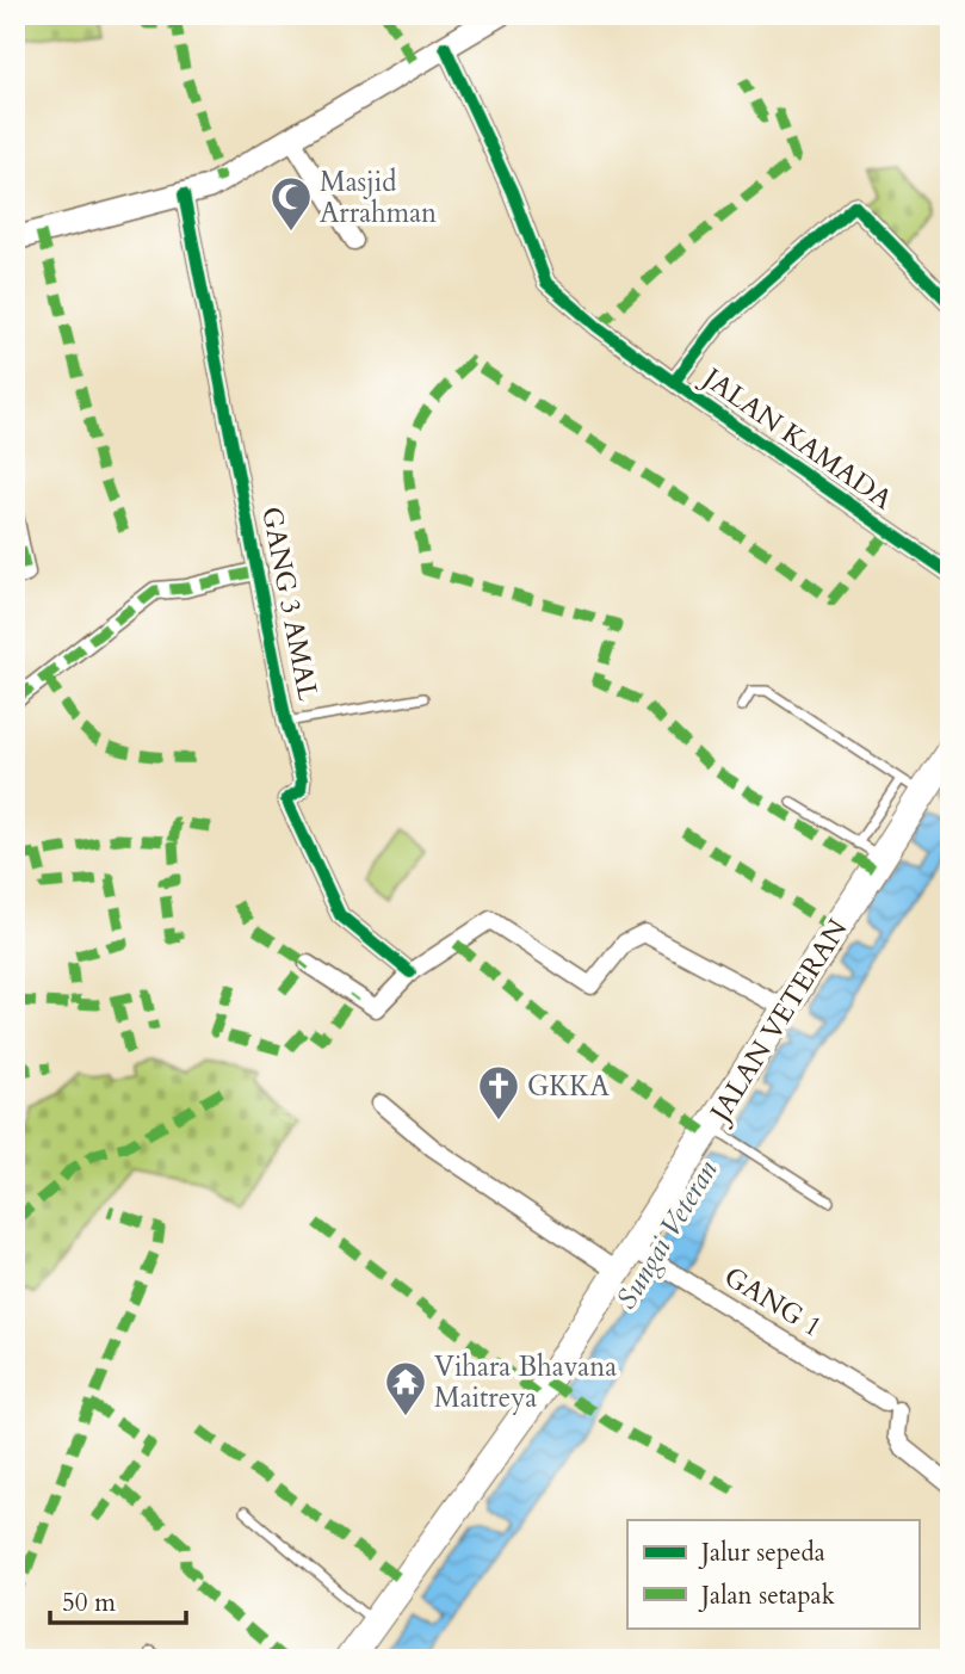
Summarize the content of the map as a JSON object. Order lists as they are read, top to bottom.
{
  "streets": {
    "main road": ["JALAN VETERAN"],
    "street": ["JALAN KAMADA", "GANG 3 AMAL", "GANG 1"]
  },
  "crossings": [
    ["JALAN VETERAN", "GANG 1"]
  ],
  "water": ["Sungai Veteran"],
  "places": {
    "mosque": ["Masjid Arrahman"],
    "church": ["GKKA"],
    "temple": ["Vihara Bhavana Maitreya"]
  },
  "legend": ["Jalur sepeda", "Jalan setapak"],
  "scale_bar": "50 m"
}
